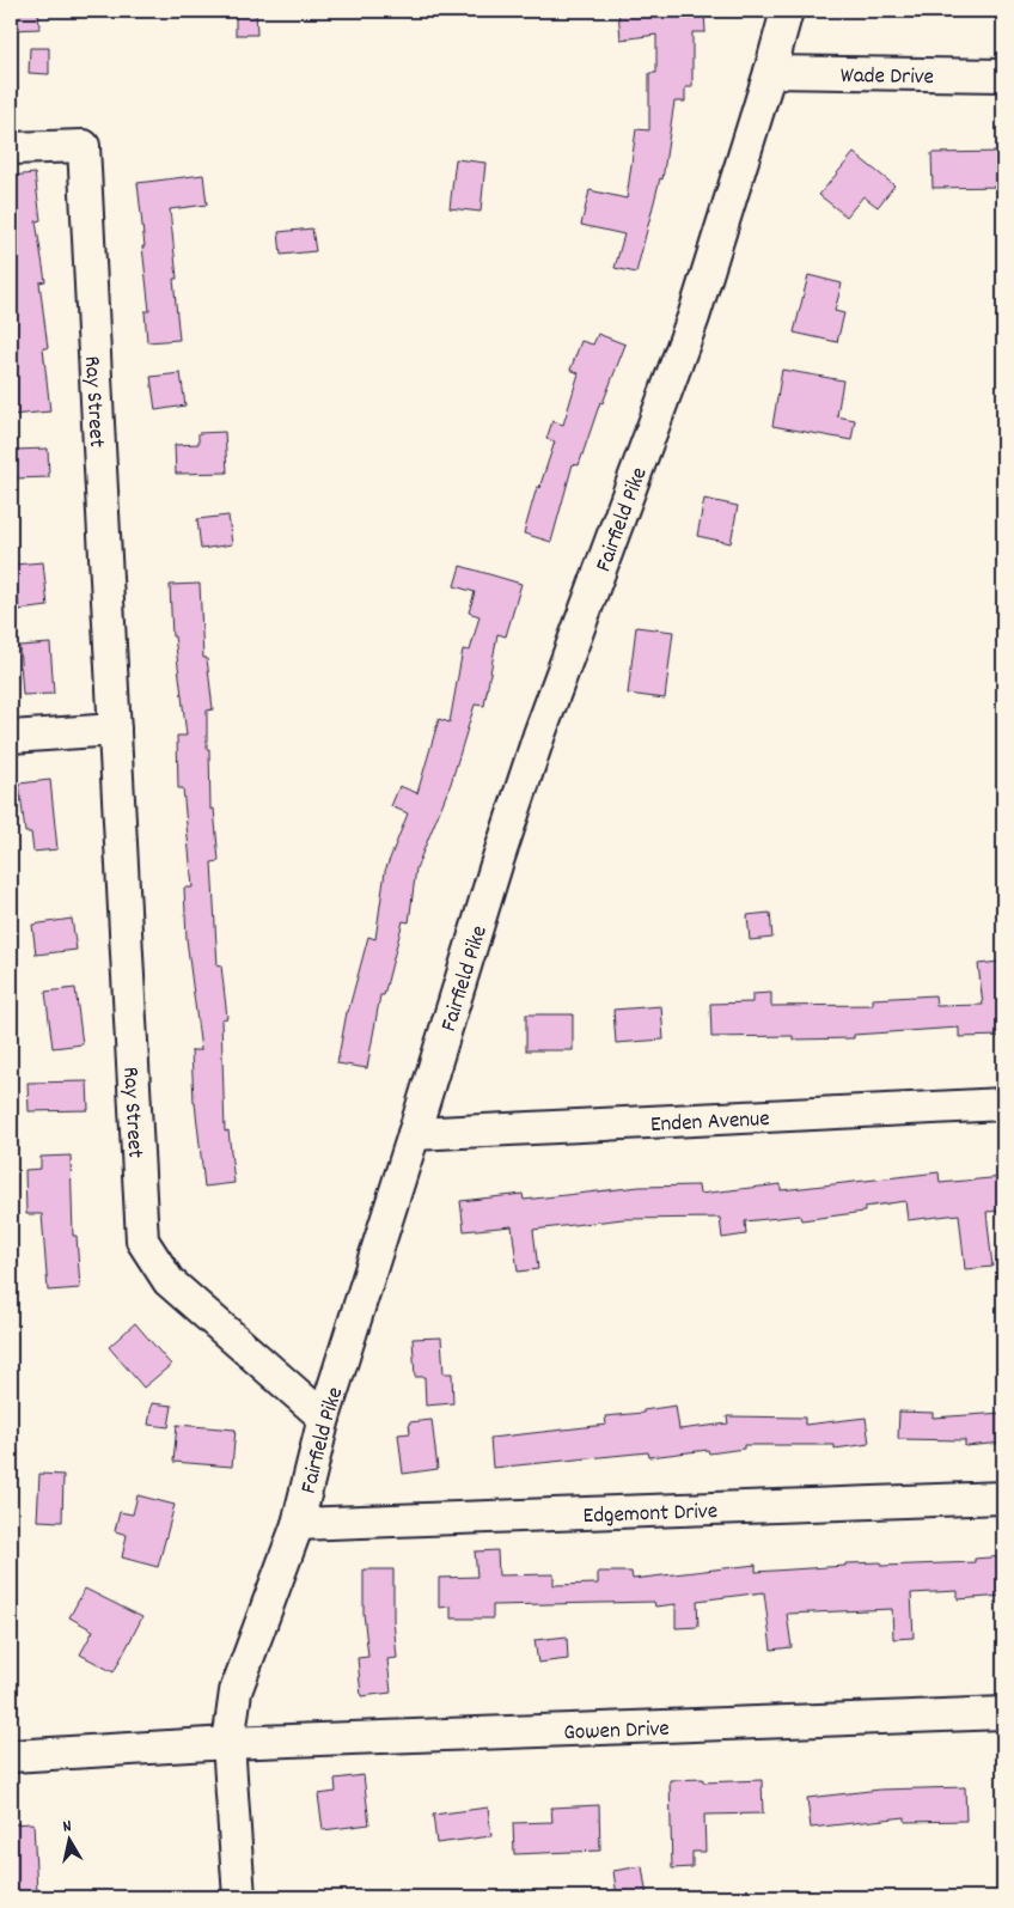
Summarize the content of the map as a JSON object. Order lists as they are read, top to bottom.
{
  "streets": {
    "street": [
      "Wade Drive",
      "Ray Street",
      "Fairfield Pike",
      "Enden Avenue",
      "Edgemont Drive",
      "Gowen Drive"
    ]
  },
  "crossings": [
    ["Wade Drive", "Fairfield Pike"],
    ["Ray Street", "Fairfield Pike"],
    ["Fairfield Pike", "Enden Avenue"],
    ["Fairfield Pike", "Edgemont Drive"],
    ["Fairfield Pike", "Gowen Drive"]
  ],
  "north": "top"
}
